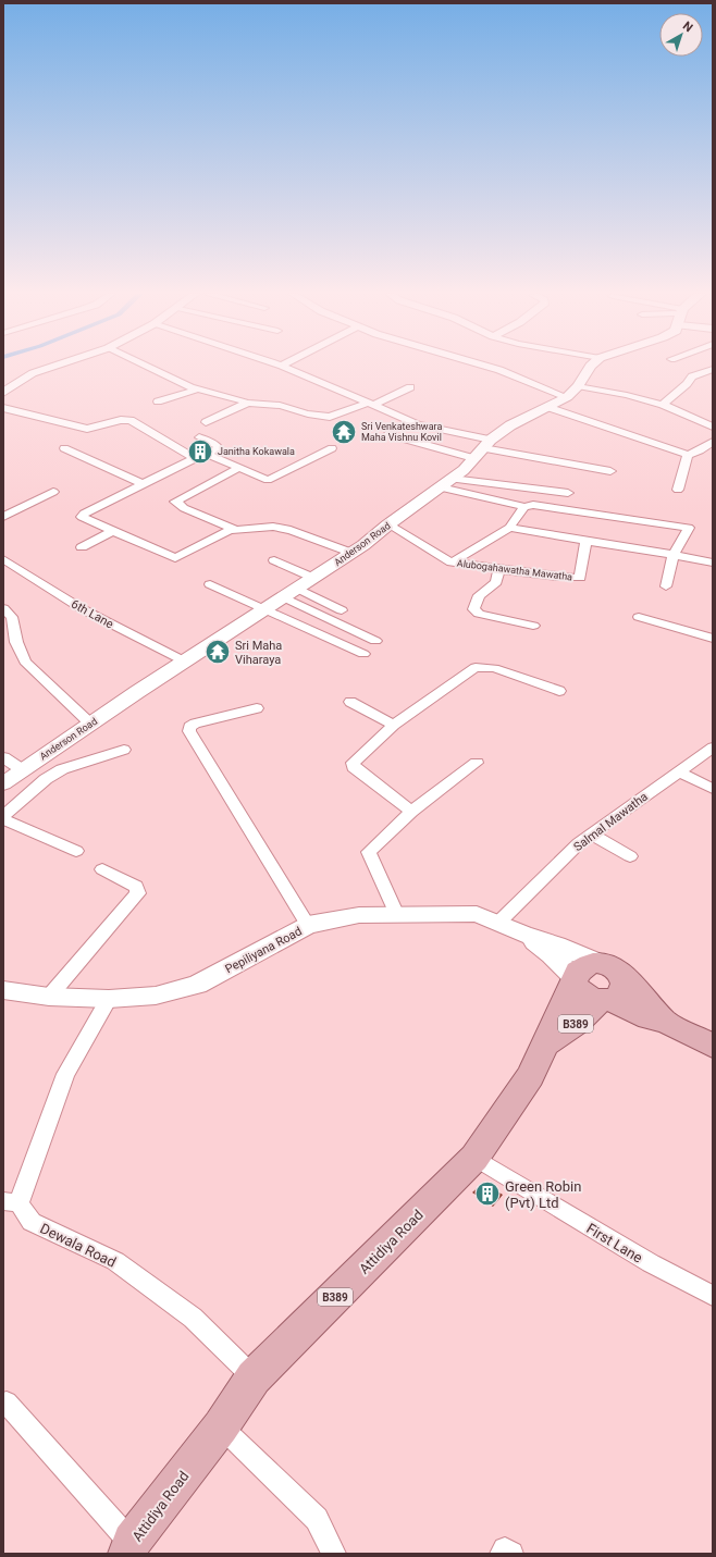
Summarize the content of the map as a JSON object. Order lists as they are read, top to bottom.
{
  "streets": {
    "main road": [
      "Anderson Road",
      "Pepiliyana Road",
      "B389",
      "Attidiya Road"
    ],
    "street": [
      "Alubogahawatha Mawatha",
      "6th Lane",
      "Salmal Mawatha",
      "First Lane",
      "Dewala Road"
    ]
  },
  "crossings": [
    ["Anderson Road", "Alubogahawatha Mawatha"],
    ["Anderson Road", "6th Lane"],
    ["Salmal Mawatha", "Pepiliyana Road"],
    ["Pepiliyana Road", "Dewala Road"],
    ["B389", "Attidiya Road"],
    ["Attidiya Road", "First Lane"],
    ["Attidiya Road", "Dewala Road"]
  ],
  "places": {
    "temple": ["Sri Venkateshwara Maha Vishnu Kovil", "Sri Maha Viharaya"],
    "building": ["Janitha Kokawala", "Green Robin (Pvt) Ltd"]
  },
  "north": "top right"
}
